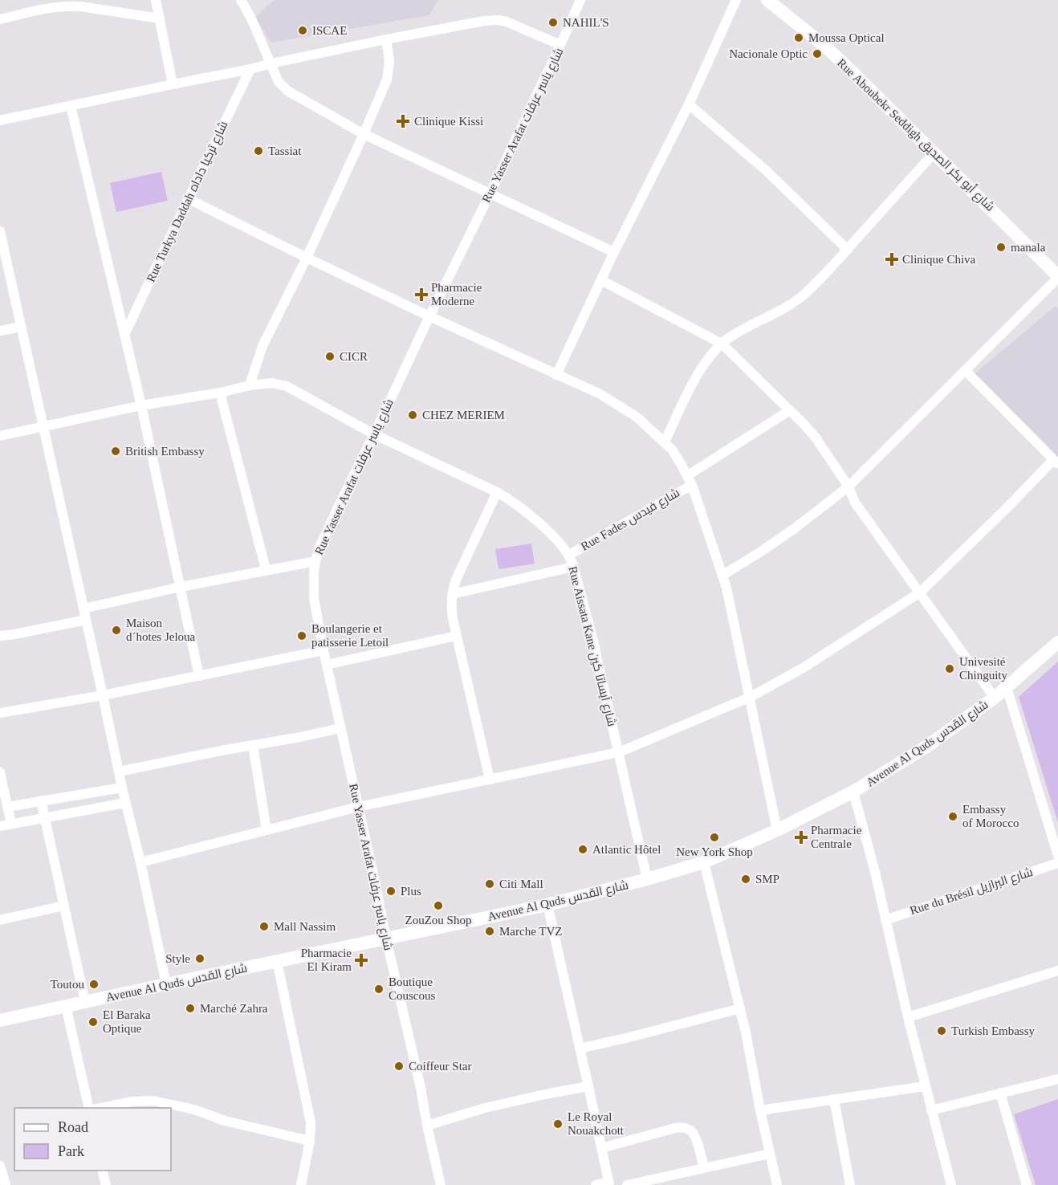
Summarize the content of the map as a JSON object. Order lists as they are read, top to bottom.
{
  "streets": {
    "street": [
      "Rue Yasser Arafat شارع ياسر عرفات",
      "Rue Aboubekr Seddigh شارع أبو بكر الصديق",
      "Rue Turkya Daddah شارع تركيا داداه",
      "Rue Fades شارع فيدس",
      "Rue Aissata Kane شارع آيساتا كين",
      "Avenue Al Quds شارع القدس",
      "Rue du Brésil شارع البرازيل"
    ]
  },
  "crossings": [
    ["Rue Yasser Arafat شارع ياسر عرفات", "Rue Aissata Kane شارع آيساتا كين"],
    ["Rue Yasser Arafat شارع ياسر عرفات", "Avenue Al Quds شارع القدس"],
    ["Rue Fades شارع فيدس", "Rue Aissata Kane شارع آيساتا كين"],
    ["Rue Aissata Kane شارع آيساتا كين", "Avenue Al Quds شارع القدس"]
  ],
  "places": {
    "other": [
      "NAHIL'S",
      "ISCAE",
      "Moussa Optical",
      "Nacionale Optic",
      "Tassiat",
      "manala",
      "CICR",
      "CHEZ MERIEM",
      "British Embassy",
      "Maison d´hotes Jeloua",
      "Boulangerie et patisserie Letoil",
      "Univesité Chinguity",
      "Embassy of Morocco",
      "New York Shop",
      "Atlantic Hôtel",
      "SMP",
      "Citi Mall",
      "Plus",
      "ZouZou Shop",
      "Mall Nassim",
      "Marche TVZ",
      "Style",
      "Toutou",
      "Boutique Couscous",
      "Marché Zahra",
      "El Baraka Optique",
      "Turkish Embassy",
      "Coiffeur Star",
      "Le Royal Nouakchott"
    ],
    "health": [
      "Clinique Kissi",
      "Clinique Chiva",
      "Pharmacie Moderne",
      "Pharmacie Centrale",
      "Pharmacie El Kiram"
    ]
  },
  "legend": ["Road", "Park"]
}
